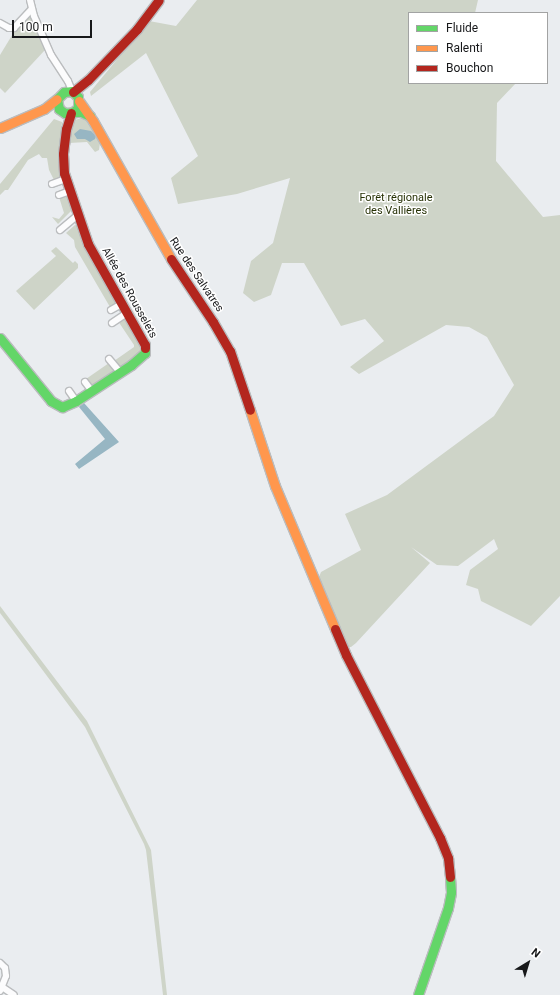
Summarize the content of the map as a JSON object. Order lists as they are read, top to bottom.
{
  "streets": {
    "street": ["Rue des Salvatres", "Allée des Rousselets"]
  },
  "crossings": [
    ["Rue des Salvatres", "Allée des Rousselets"]
  ],
  "parks": ["Forêt régionale des Vallières"],
  "legend": ["Fluide", "Ralenti", "Bouchon"],
  "scale_bar": "100 m",
  "north": "top right"
}
